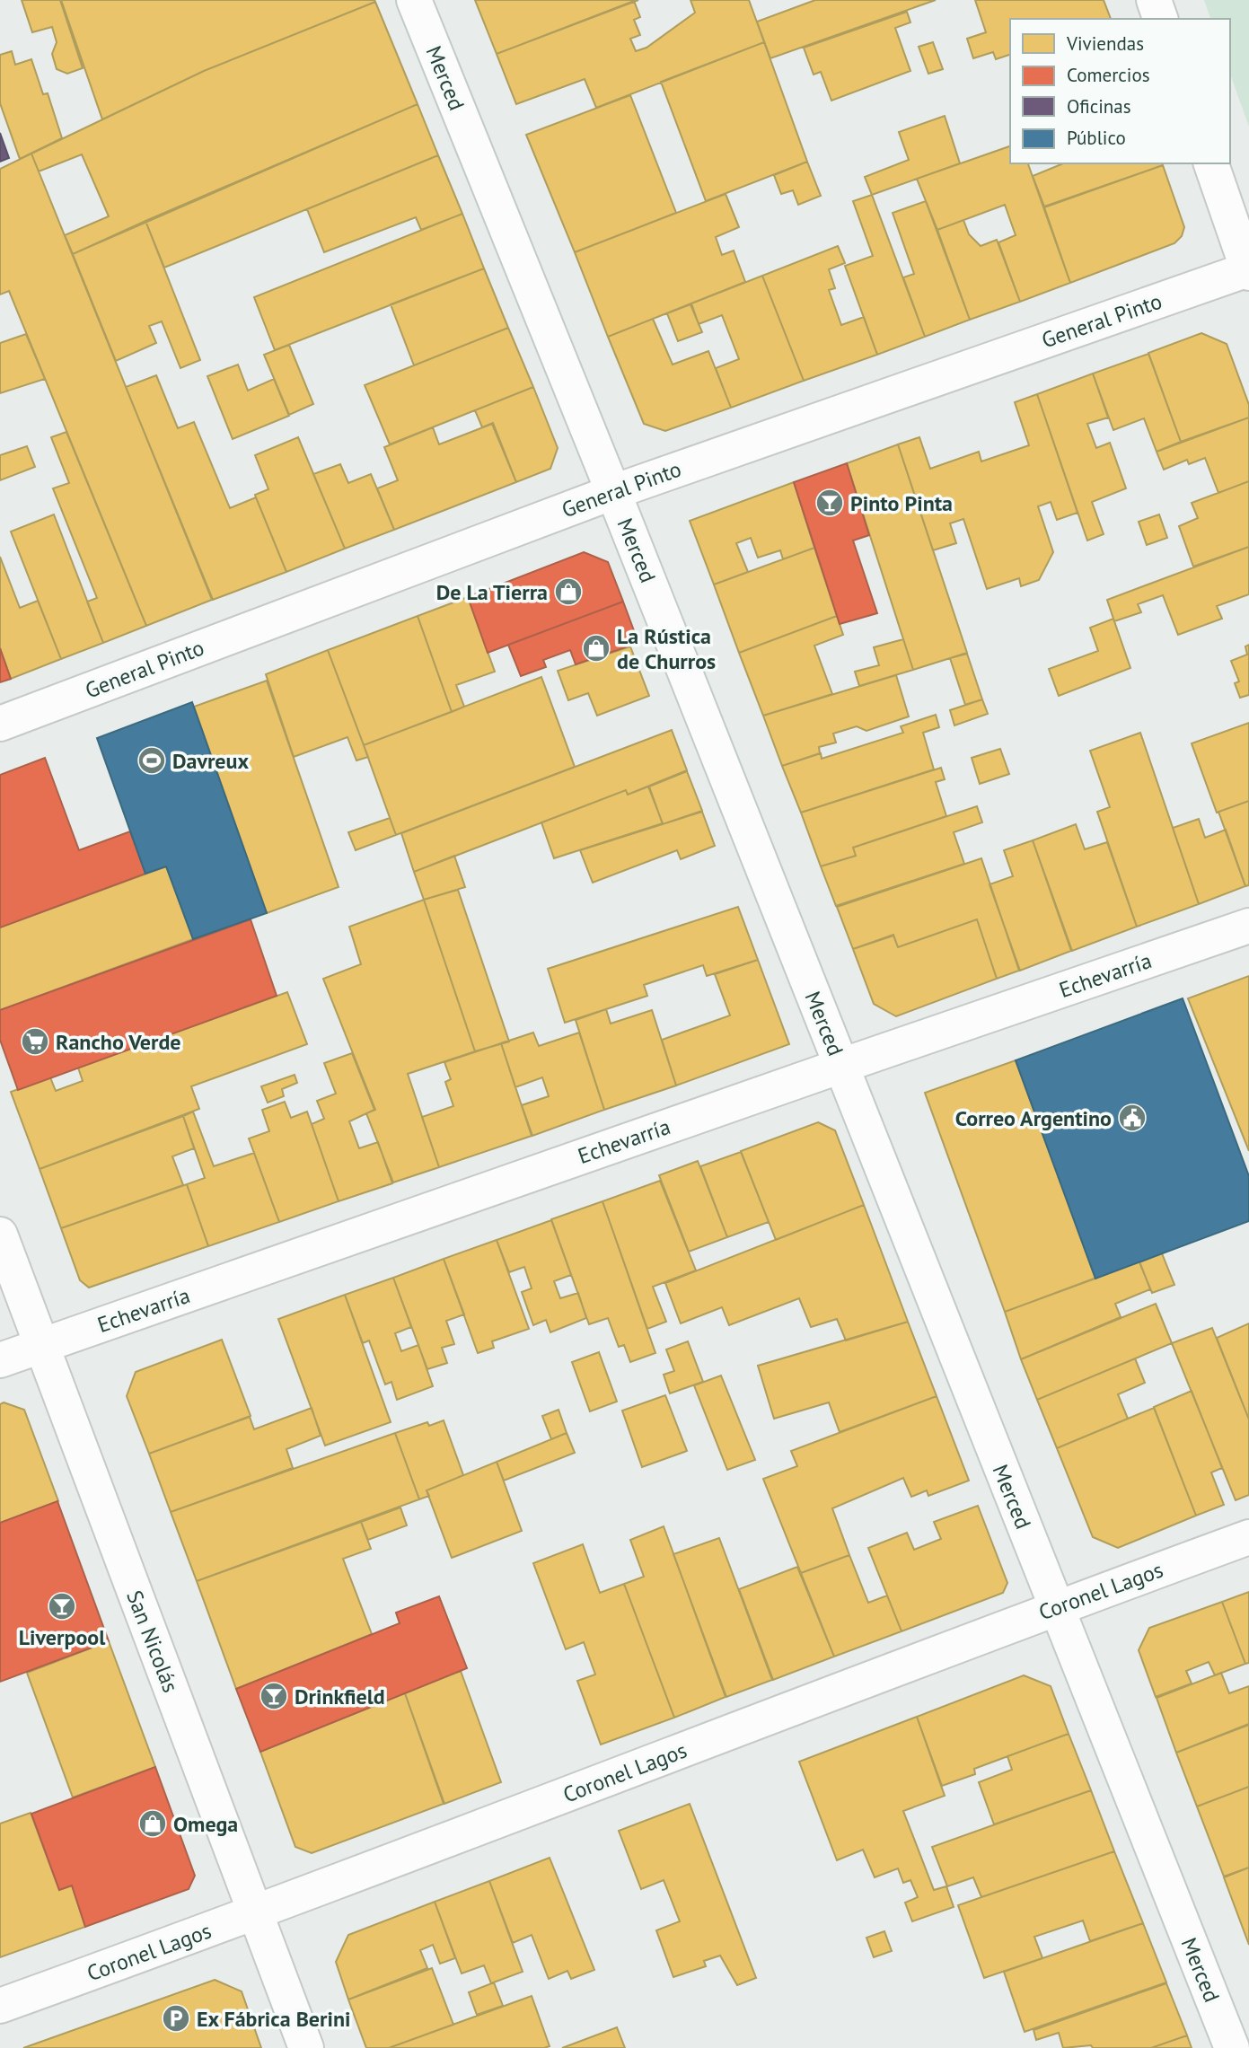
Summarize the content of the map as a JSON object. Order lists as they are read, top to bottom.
{
  "streets": {
    "street": [
      "Merced",
      "General Pinto",
      "Echevarría",
      "Coronel Lagos",
      "San Nicolás"
    ]
  },
  "crossings": [
    ["Merced", "General Pinto"],
    ["Merced", "Echevarría"],
    ["Merced", "Coronel Lagos"],
    ["Echevarría", "San Nicolás"],
    ["Coronel Lagos", "San Nicolás"]
  ],
  "places": {
    "bar": ["Pinto Pinta", "Liverpool", "Drinkfield"],
    "shop": ["De La Tierra", "La Rústica de Churros", "Omega"],
    "sports": ["Davreux"],
    "supermarket": ["Rancho Verde"],
    "public building": ["Correo Argentino"],
    "parking": ["Ex Fábrica Berini"]
  },
  "legend": [
    "Viviendas",
    "Comercios",
    "Oficinas",
    "Público"
  ]
}
